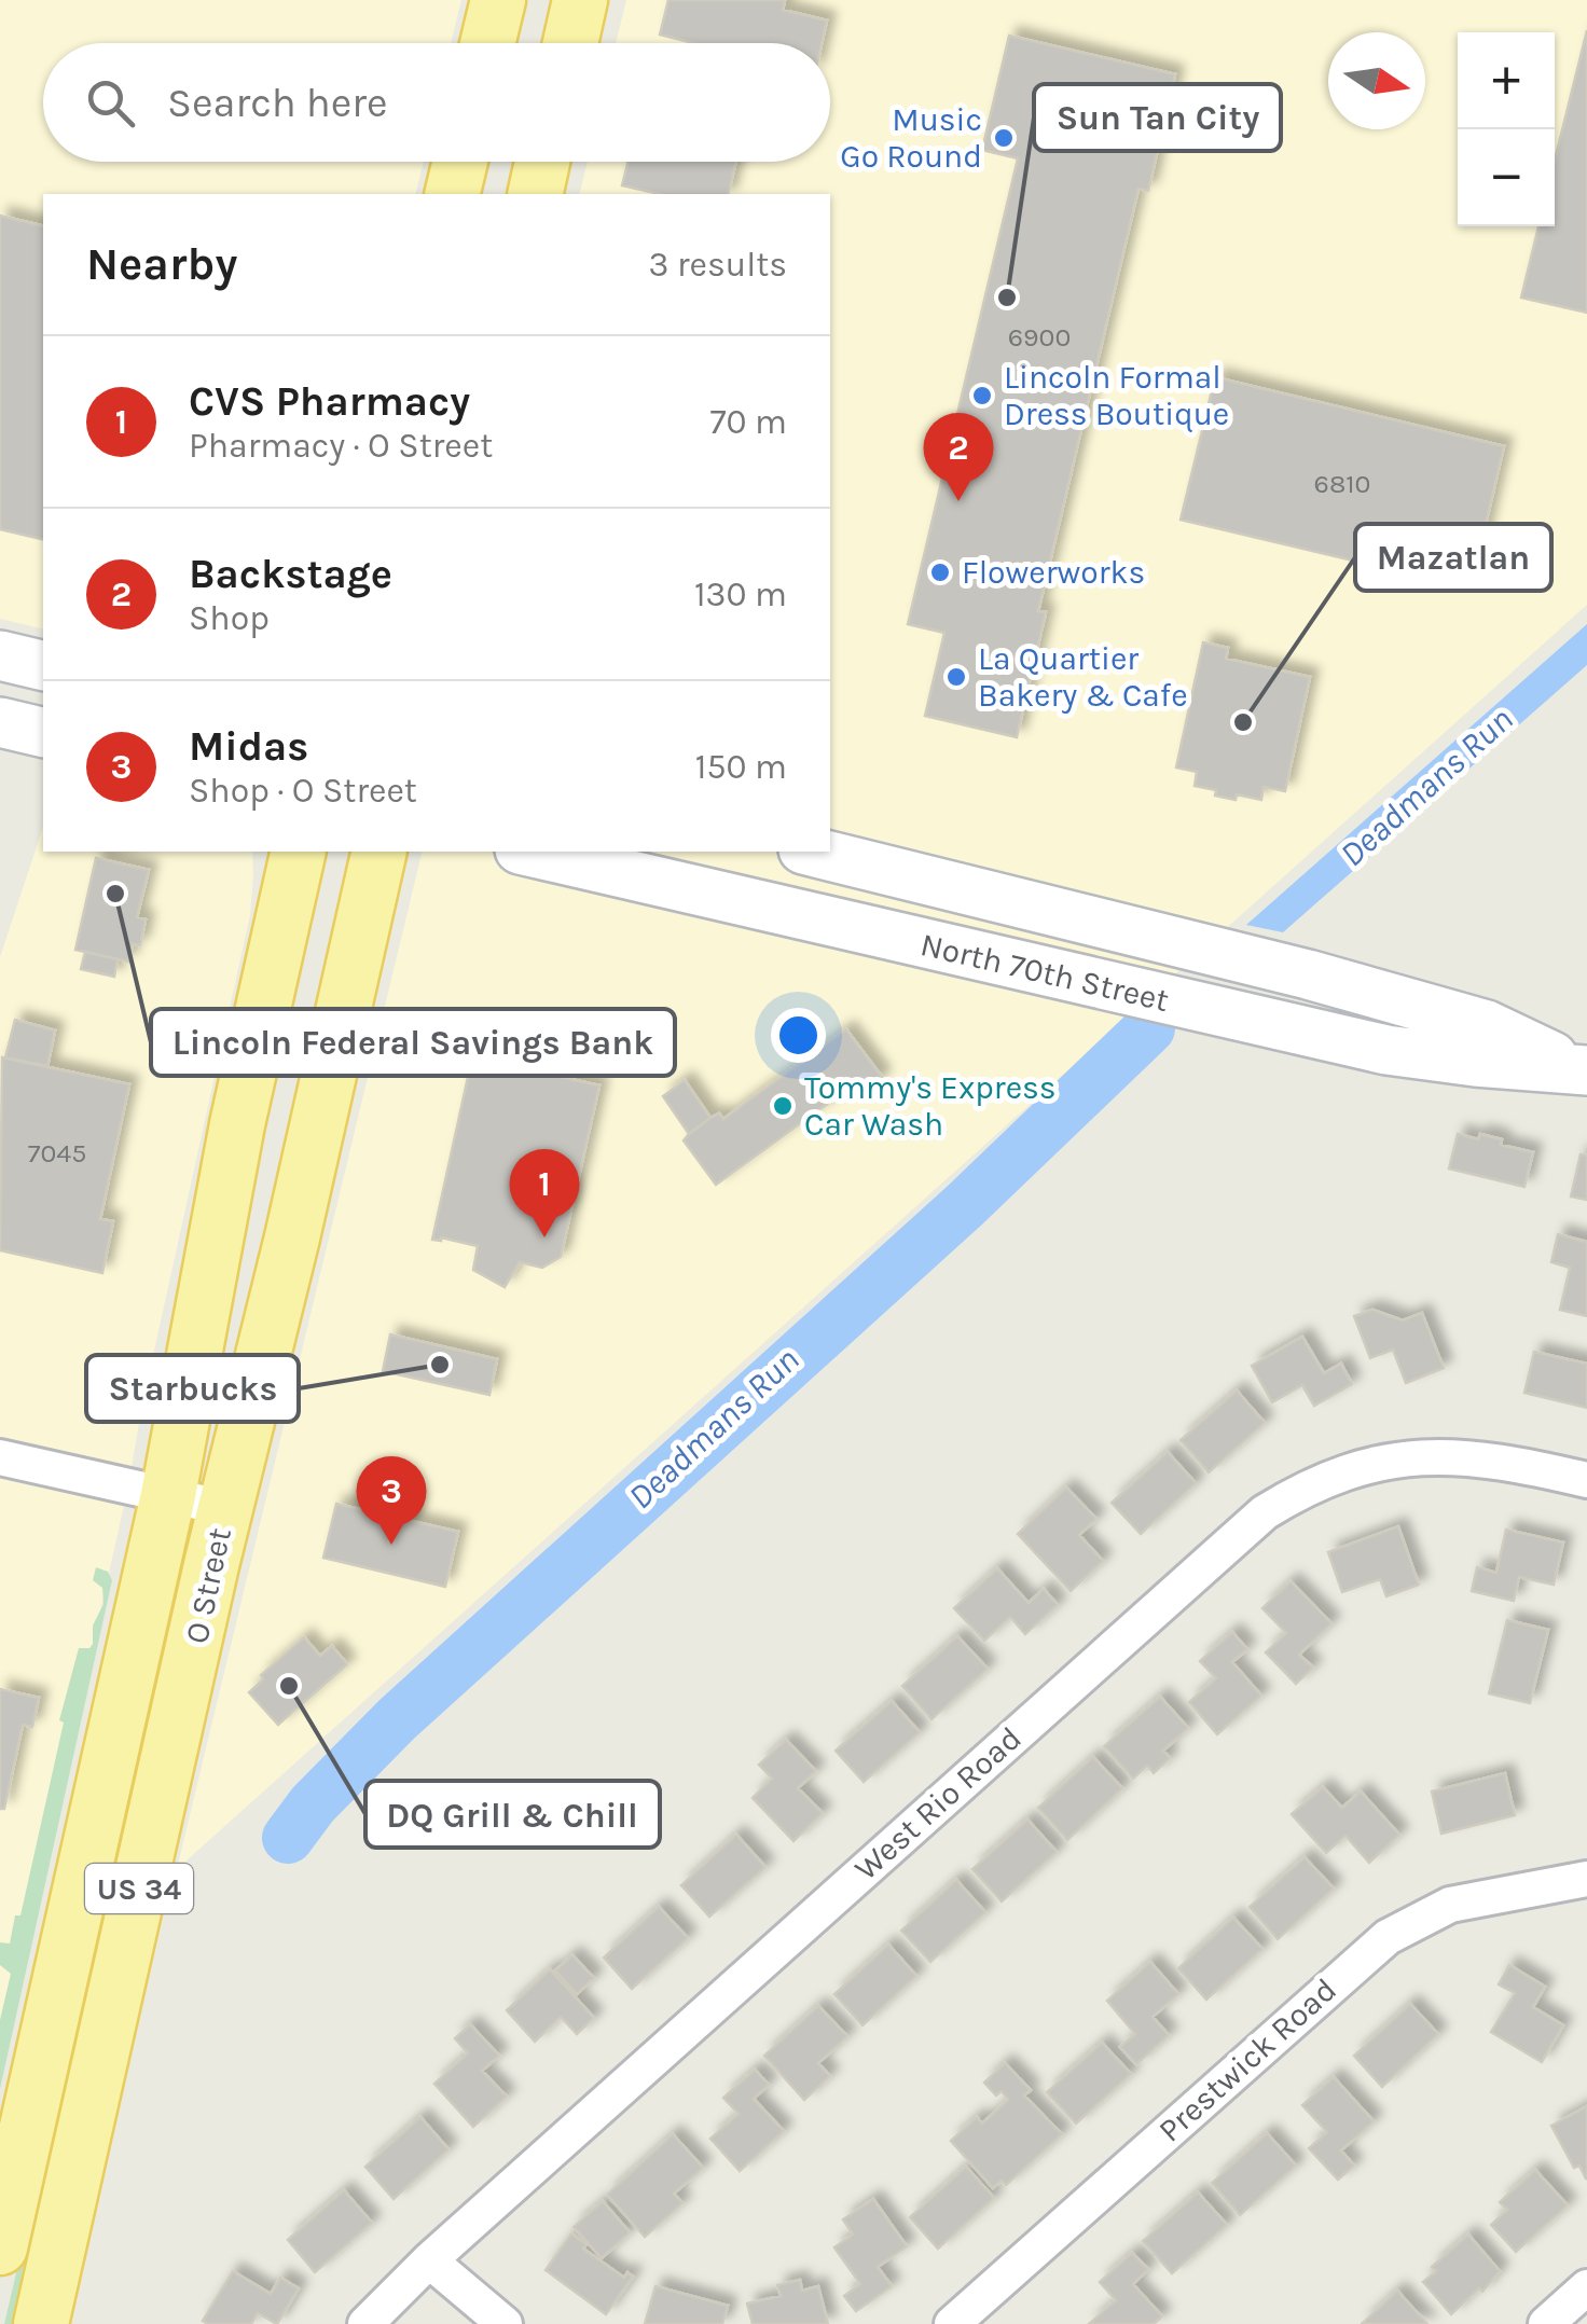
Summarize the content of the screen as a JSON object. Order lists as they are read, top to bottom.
{
  "streets": {
    "main road": ["North 70th Street", "O Street", "US 34"],
    "street": ["West Rio Road", "Prestwick Road"]
  },
  "water": ["Deadmans Run"],
  "places": [
    "Music Go Round",
    "Sun Tan City",
    "Lincoln Formal Dress Boutique",
    "Flowerworks",
    "La Quartier Bakery & Cafe",
    "Mazatlan",
    "Lincoln Federal Savings Bank",
    "Tommy's Express Car Wash",
    "Starbucks",
    "DQ Grill & Chill"
  ],
  "house_numbers": ["6900", "6810", "7045"],
  "north": "right",
  "page": {
    "map_buttons": ["+", "−"],
    "search": "Search here",
    "heading": ["Nearby", "3 results"],
    "list": [
      {
        "mark": "1",
        "name": "CVS Pharmacy",
        "note": "Pharmacy · O Street",
        "value": "70 m"
      },
      {
        "mark": "2",
        "name": "Backstage",
        "note": "Shop",
        "value": "130 m"
      },
      {
        "mark": "3",
        "name": "Midas",
        "note": "Shop · O Street",
        "value": "150 m"
      }
    ],
    "pins": ["2", "1", "3"]
  }
}
